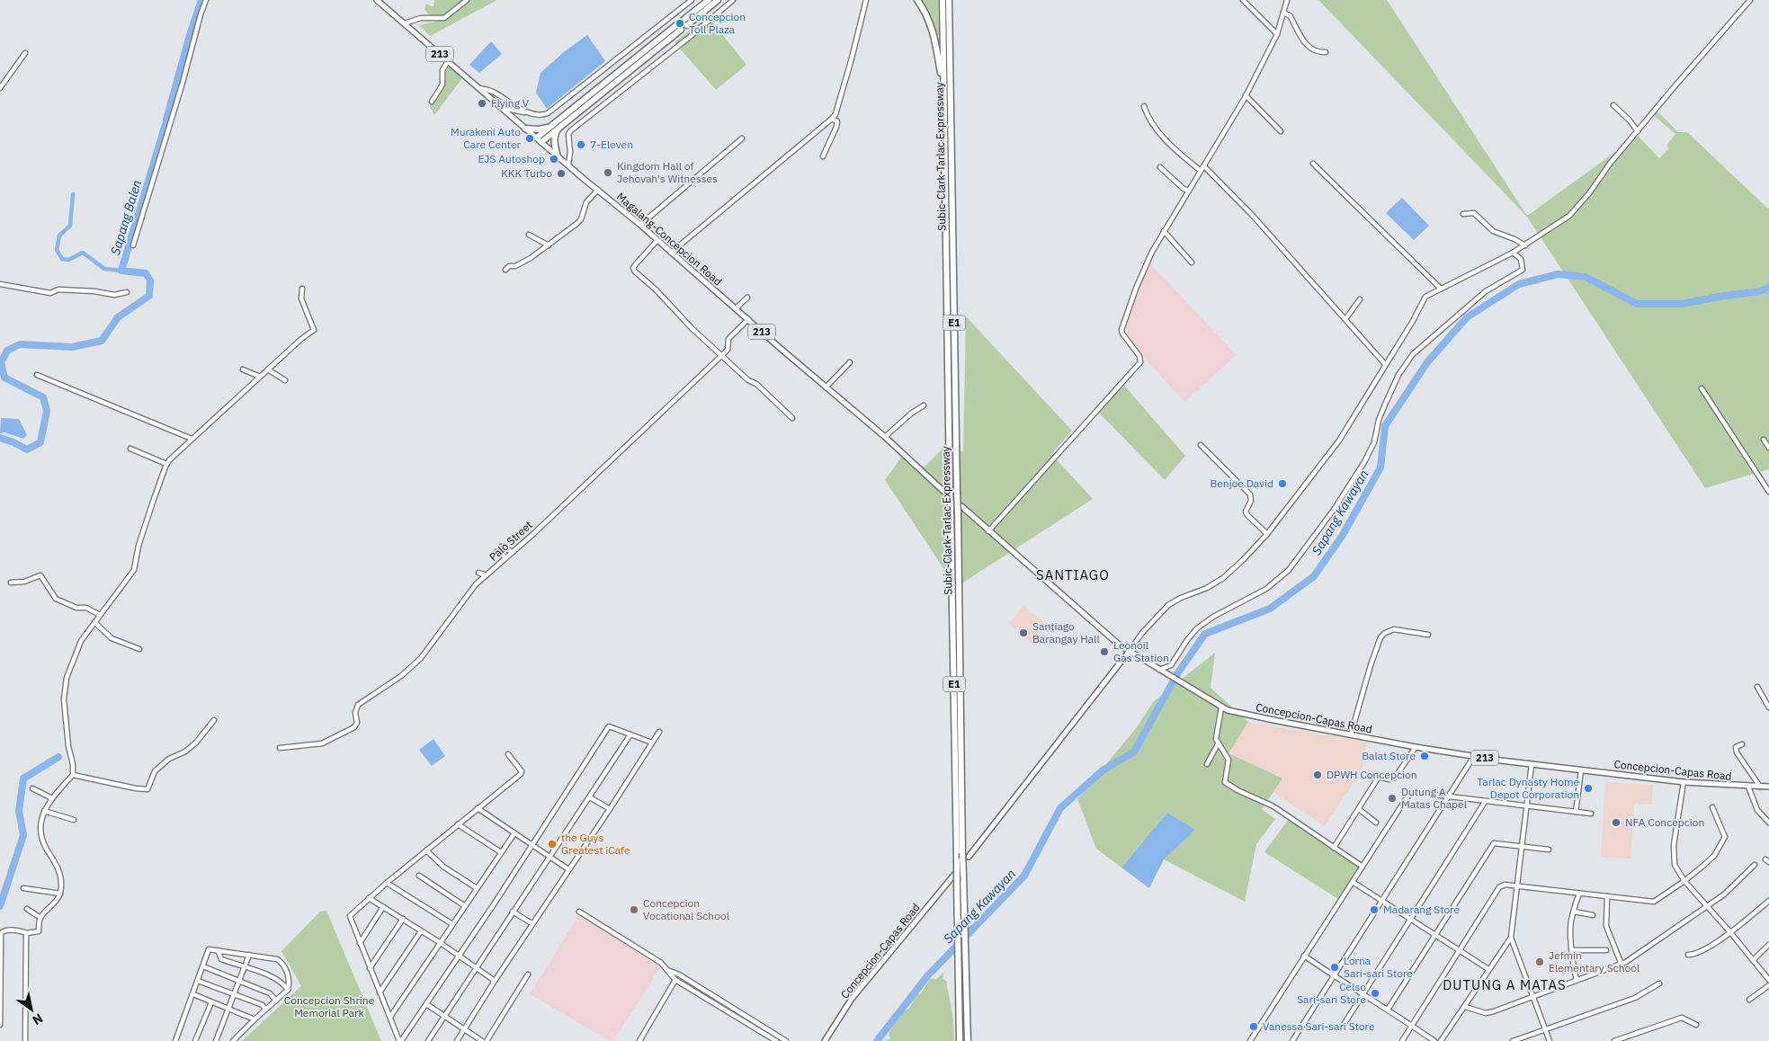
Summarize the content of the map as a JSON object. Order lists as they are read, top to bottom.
{
  "streets": {
    "highway": ["Subic-Clark-Tarlac Expressway", "E1"],
    "main road": ["213", "Magalang-Concepcion Road", "Concepcion-Capas Road"],
    "street": ["Palo Street"]
  },
  "crossings": [
    ["213", "Concepcion-Capas Road"],
    ["Magalang-Concepcion Road", "Palo Street"]
  ],
  "districts": ["SANTIAGO", "DUTUNG A MATAS"],
  "water": ["Sapang Balen", "Sapang Kawayan"],
  "parks": ["Concepcion Shrine Memorial Park"],
  "places": [
    "Concepcion Toll Plaza",
    "Flying V",
    "Murakeni Auto Care Center",
    "7-Eleven",
    "EJS Autoshop",
    "Kingdom Hall of Jehovah's Witnesses",
    "KKK Turbo",
    "Benjoe David",
    "Santiago Barangay Hall",
    "Leonoil Gas Station",
    "Balat Store",
    "DPWH Concepcion",
    "Tarlac Dynasty Home Depot Corporation",
    "Dutung A Matas Chapel",
    "NFA Concepcion",
    "the Guys Greatest iCafe",
    "Concepcion Vocational School",
    "Madarang Store",
    "Jefmin Elementary School",
    "Lorna Sari-sari Store",
    "Celso Sari-sari Store",
    "Vanessa Sari-sari Store"
  ],
  "north": "bottom right"
}
